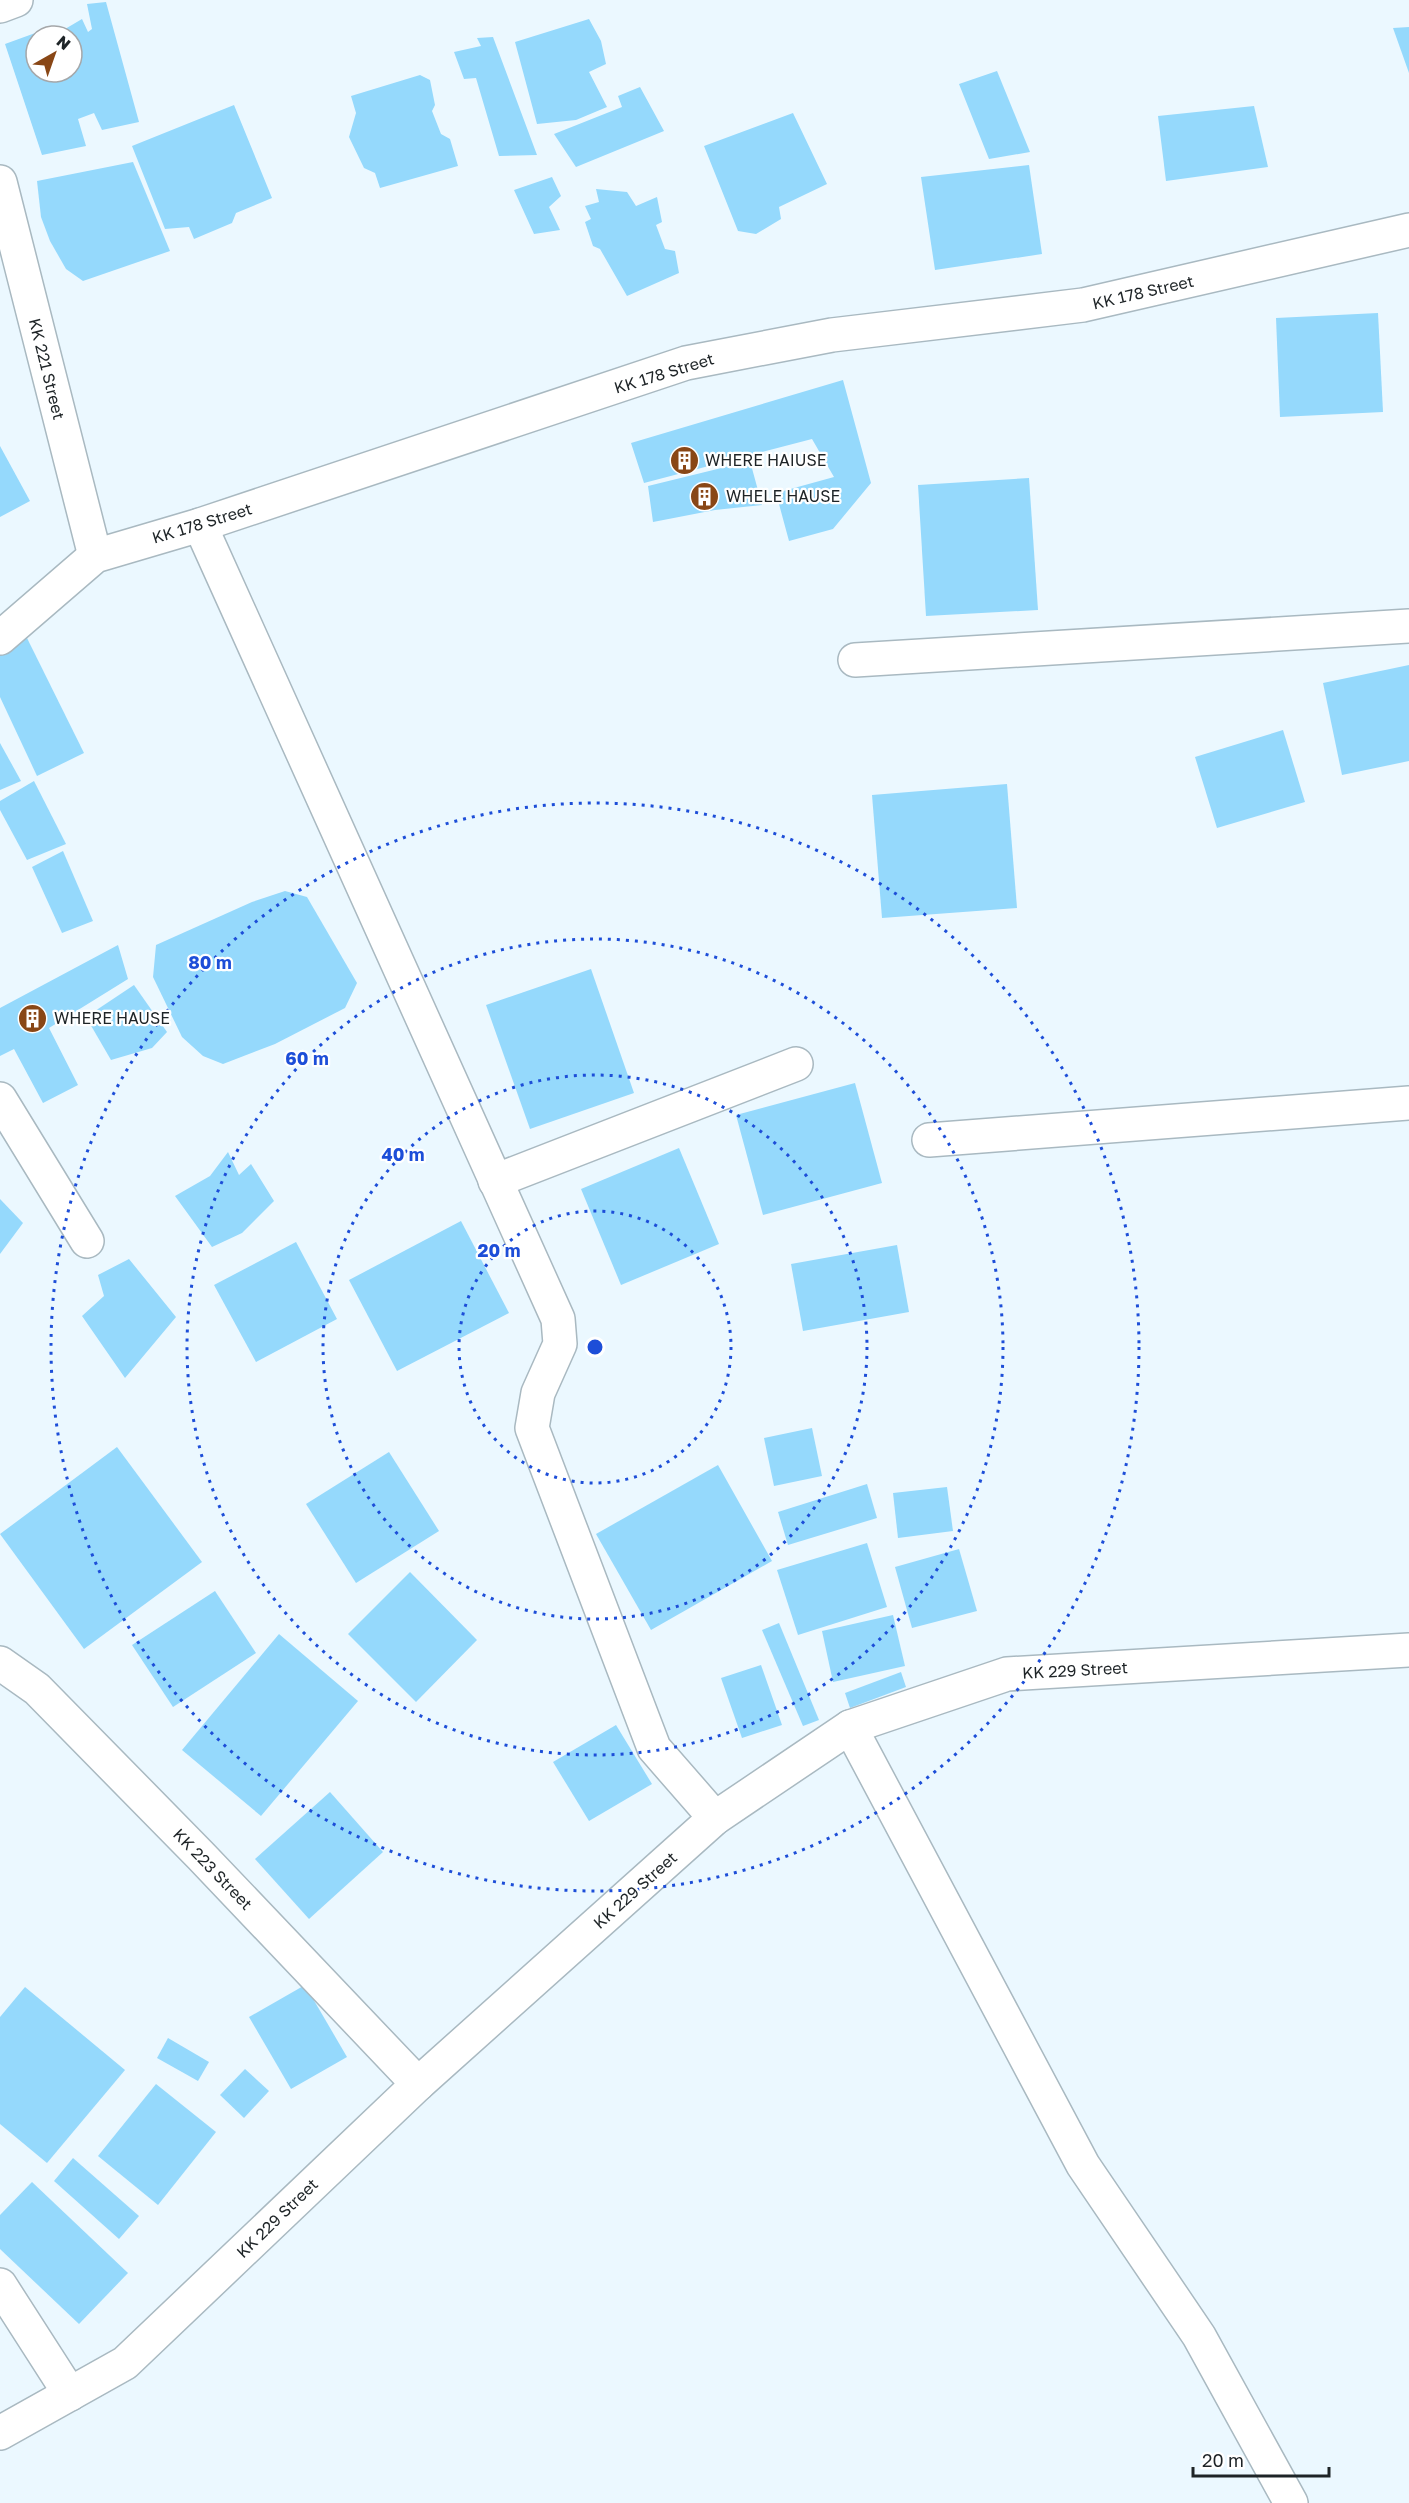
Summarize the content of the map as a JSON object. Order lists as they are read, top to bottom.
{
  "streets": {
    "street": [
      "KK 178 Street",
      "KK 221 Street",
      "KK 229 Street",
      "KK 223 Street"
    ]
  },
  "crossings": [
    ["KK 178 Street", "KK 221 Street"],
    ["KK 229 Street", "KK 223 Street"]
  ],
  "places": {
    "building": ["WHERE HAIUSE", "WHELE HAUSE", "WHERE HAUSE"]
  },
  "scale_bar": "20 m",
  "north": "top right",
  "rings": [
    "80 m",
    "60 m",
    "40 m",
    "20 m"
  ]
}
